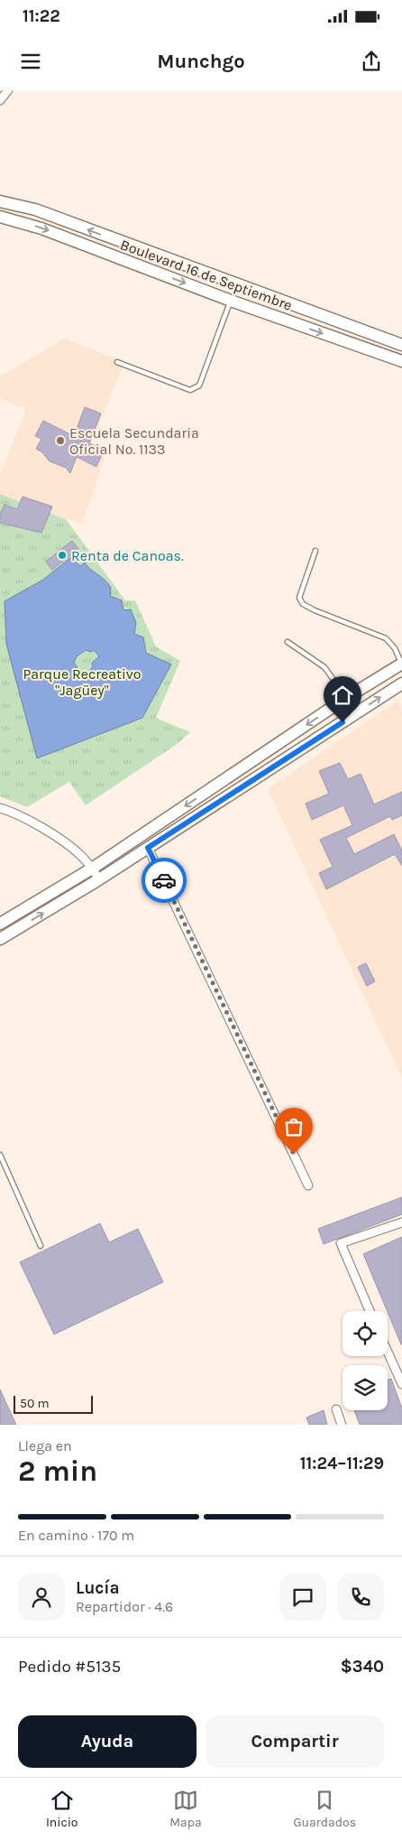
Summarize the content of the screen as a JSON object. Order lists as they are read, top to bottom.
{
  "streets": {
    "main road": ["Boulevard 16 de Septiembre"]
  },
  "parks": ["Parque Recreativo \"Jagüey\""],
  "places": ["Escuela Secundaria Oficial No. 1133", "Renta de Canoas."],
  "scale_bar": "50 m",
  "page": {
    "status": "11:22",
    "header": "Munchgo",
    "scale": "50 m",
    "heading": ["2 min", "Llega en", "11:24–11:29"],
    "panel": [
      "Lucía",
      "Repartidor · 4.6",
      "Pedido #5135",
      "$340"
    ],
    "bar": "En camino · 170 m",
    "buttons": ["Ayuda", "Compartir"],
    "tabs": ["Inicio", "Mapa", "Guardados"]
  }
}
